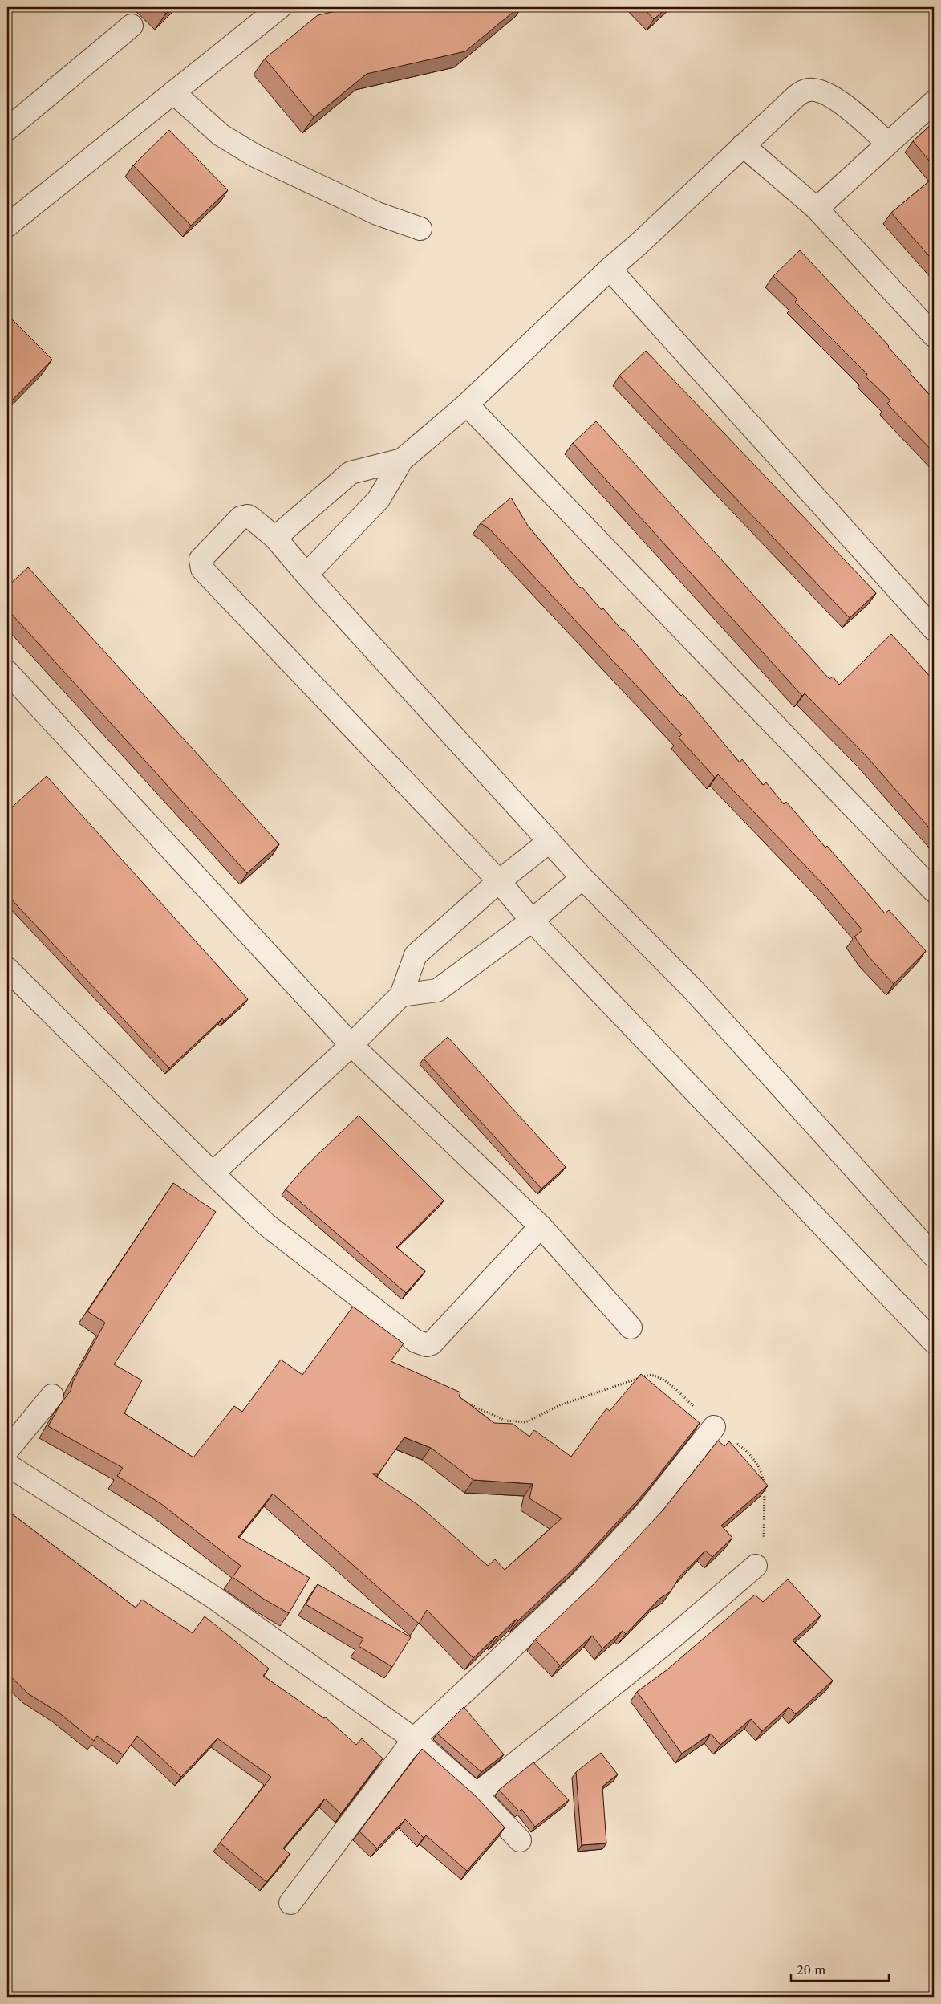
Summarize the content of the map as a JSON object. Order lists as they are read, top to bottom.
{
  "scale_bar": "20 m"
}
